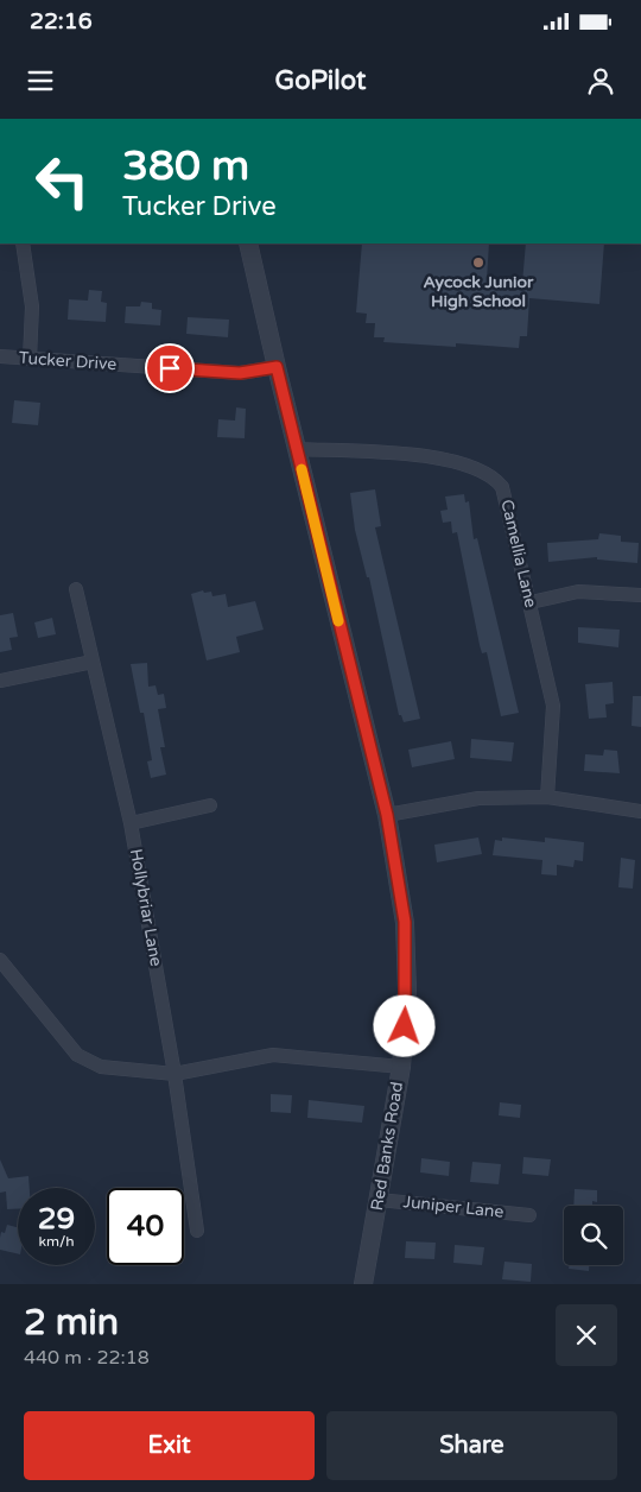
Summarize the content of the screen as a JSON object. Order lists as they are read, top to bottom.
{
  "streets": {
    "street": [
      "Tucker Drive",
      "Camellia Lane",
      "Hollybriar Lane",
      "Red Banks Road",
      "Juniper Lane"
    ]
  },
  "crossings": [
    ["Tucker Drive", "Red Banks Road"],
    ["Camellia Lane", "Red Banks Road"],
    ["Red Banks Road", "Juniper Lane"]
  ],
  "places": ["Aycock Junior High School"],
  "page": {
    "status": "22:16",
    "header": "GoPilot",
    "turn": ["380 m", "Tucker Drive"],
    "speed": "29 km/h",
    "limit": "40",
    "heading": ["2 min", "440 m · 22:18"],
    "buttons": ["Exit", "Share"]
  }
}
